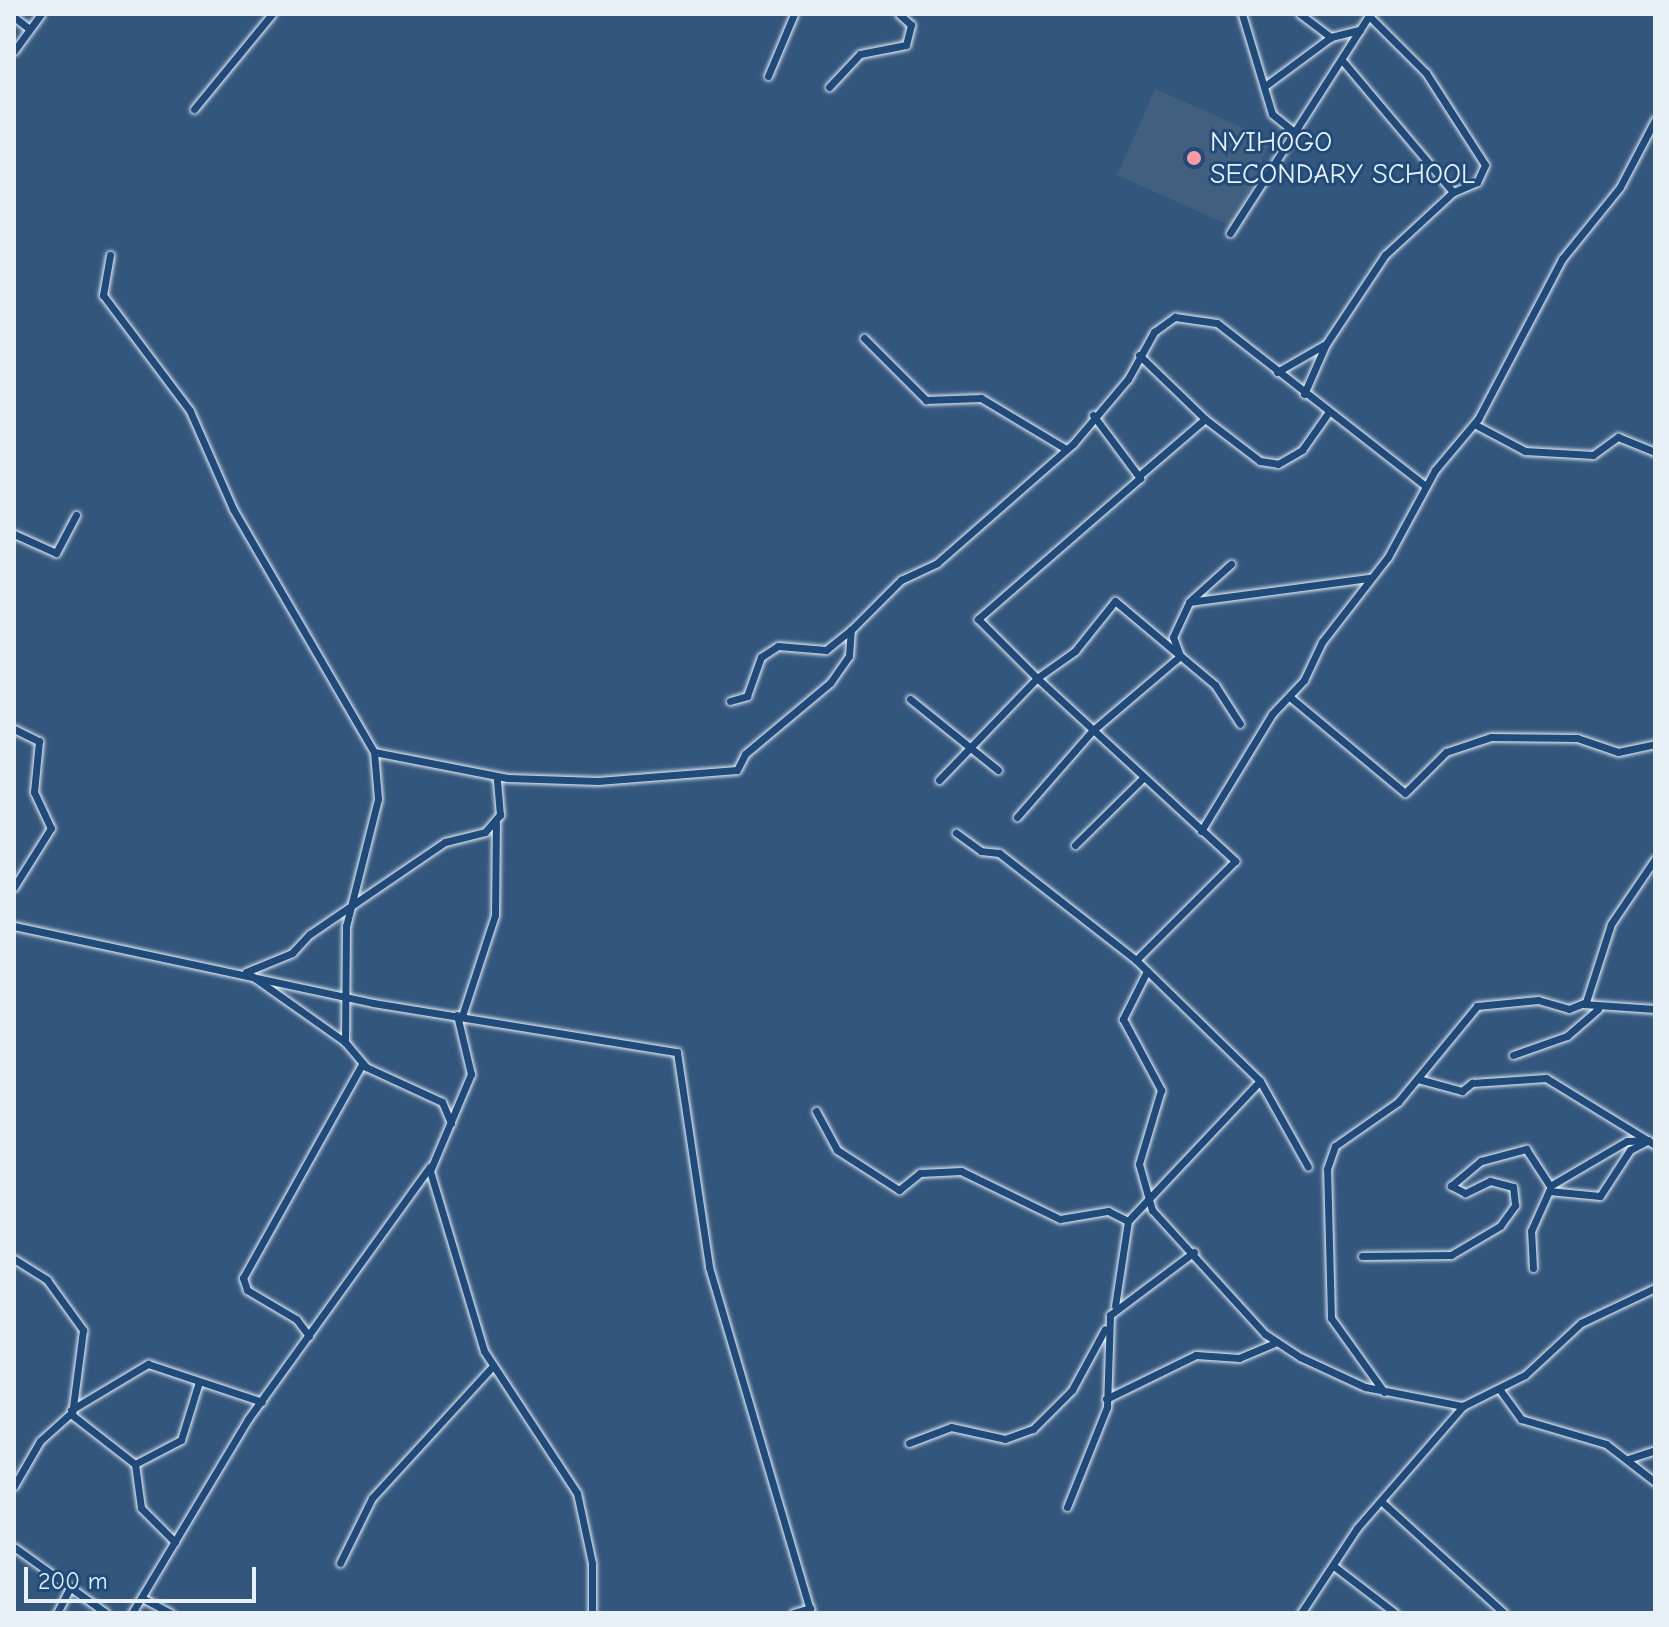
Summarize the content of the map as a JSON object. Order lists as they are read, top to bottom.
{
  "places": ["NYIHOGO SECONDARY SCHOOL"],
  "scale_bar": "200 m"
}
